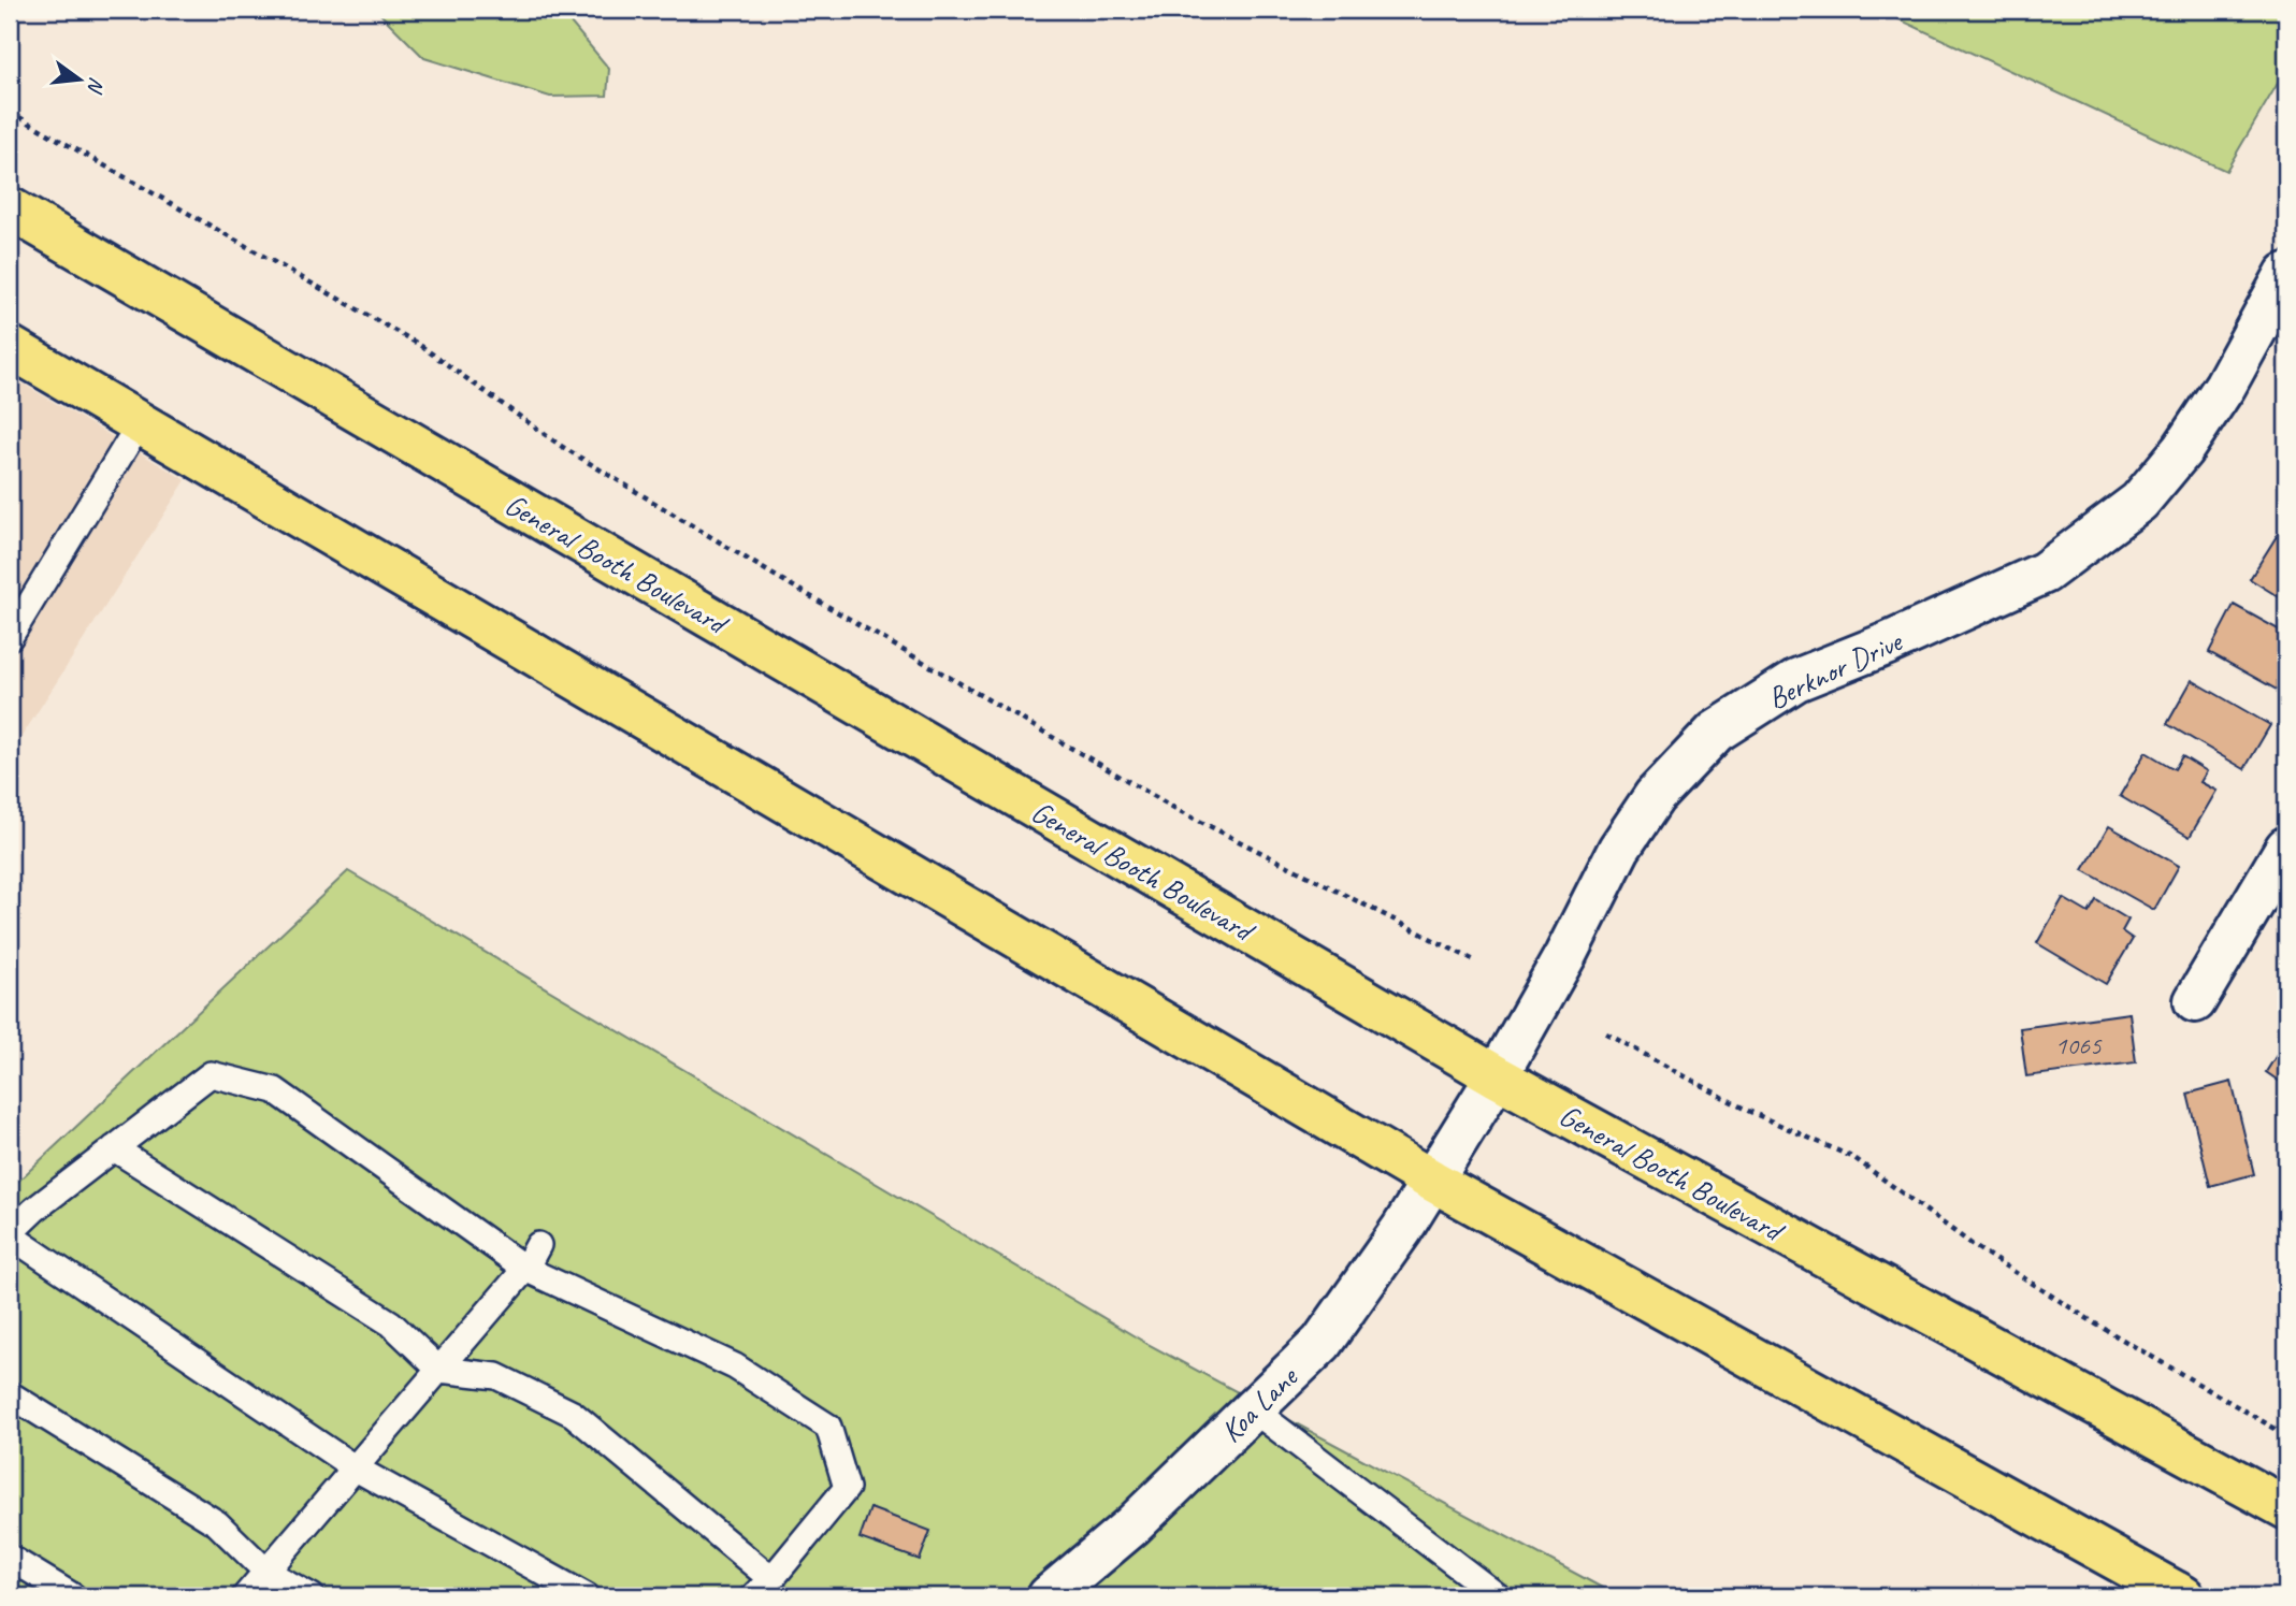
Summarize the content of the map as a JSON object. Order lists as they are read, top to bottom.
{
  "streets": {
    "highway": ["General Booth Boulevard"],
    "street": ["Berknor Drive", "Koa Lane"]
  },
  "crossings": [
    ["General Booth Boulevard", "Berknor Drive"],
    ["Berknor Drive", "Koa Lane"]
  ],
  "house_numbers": ["1065"],
  "north": "right"
}
